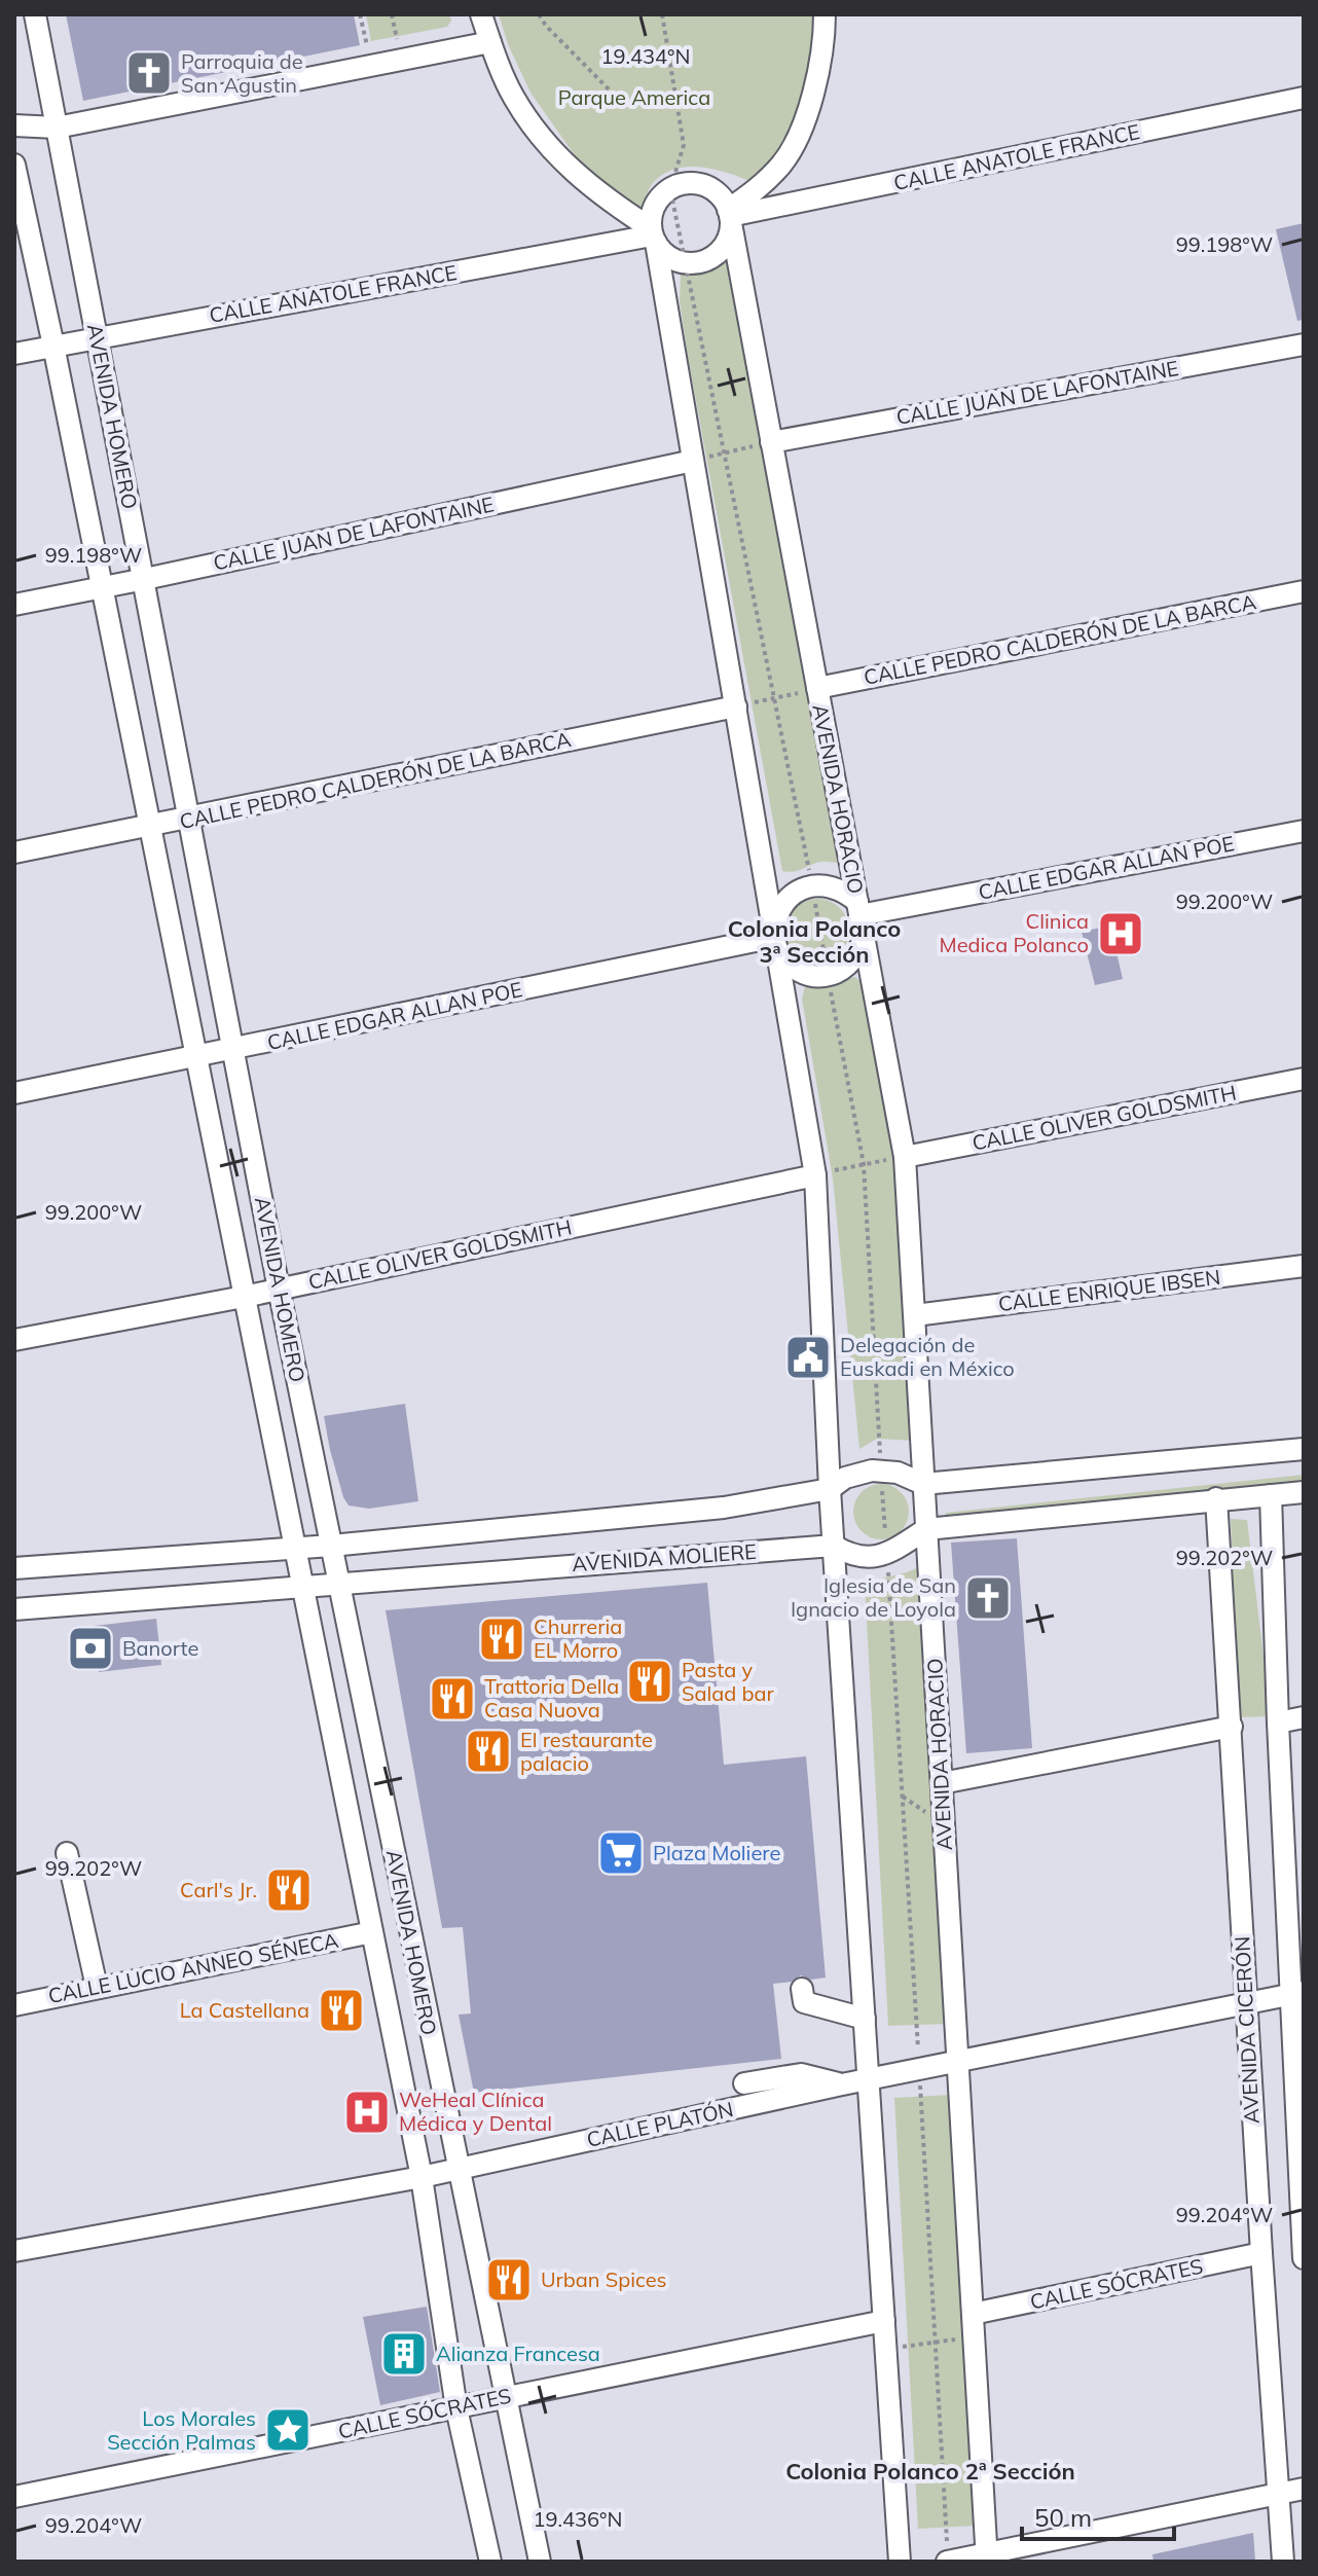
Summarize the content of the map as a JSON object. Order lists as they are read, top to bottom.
{
  "streets": {
    "street": [
      "CALLE ANATOLE FRANCE",
      "CALLE JUAN DE LAFONTAINE",
      "AVENIDA HOMERO",
      "CALLE PEDRO CALDERÓN DE LA BARCA",
      "AVENIDA HORACIO",
      "CALLE EDGAR ALLAN POE",
      "CALLE OLIVER GOLDSMITH",
      "CALLE ENRIQUE IBSEN",
      "AVENIDA MOLIERE",
      "CALLE LUCIO ANNEO SÉNECA",
      "AVENIDA CICERÓN",
      "CALLE PLATÓN",
      "CALLE SÓCRATES"
    ]
  },
  "crossings": [
    ["CALLE ANATOLE FRANCE", "AVENIDA HOMERO"],
    ["CALLE ANATOLE FRANCE", "AVENIDA HORACIO"],
    ["CALLE JUAN DE LAFONTAINE", "AVENIDA HOMERO"],
    ["CALLE JUAN DE LAFONTAINE", "AVENIDA HORACIO"],
    ["AVENIDA HOMERO", "CALLE PEDRO CALDERÓN DE LA BARCA"],
    ["AVENIDA HOMERO", "CALLE EDGAR ALLAN POE"],
    ["AVENIDA HOMERO", "CALLE OLIVER GOLDSMITH"],
    ["AVENIDA HOMERO", "AVENIDA MOLIERE"],
    ["AVENIDA HOMERO", "CALLE LUCIO ANNEO SÉNECA"],
    ["AVENIDA HOMERO", "CALLE PLATÓN"],
    ["AVENIDA HOMERO", "CALLE SÓCRATES"],
    ["CALLE PEDRO CALDERÓN DE LA BARCA", "AVENIDA HORACIO"],
    ["AVENIDA HORACIO", "CALLE EDGAR ALLAN POE"],
    ["AVENIDA HORACIO", "CALLE OLIVER GOLDSMITH"],
    ["AVENIDA HORACIO", "CALLE ENRIQUE IBSEN"],
    ["AVENIDA HORACIO", "CALLE PLATÓN"],
    ["AVENIDA HORACIO", "CALLE SÓCRATES"],
    ["AVENIDA CICERÓN", "CALLE PLATÓN"],
    ["AVENIDA CICERÓN", "CALLE SÓCRATES"]
  ],
  "districts": ["Colonia Polanco 3ª Sección", "Colonia Polanco 2ª Sección"],
  "parks": ["Parque America"],
  "places": {
    "church": ["Parroquia de San Agustin", "Iglesia de San Ignacio de Loyola"],
    "hospital": ["Clinica Medica Polanco", "WeHeal Clínica Médica y Dental"],
    "public building": ["Delegación de Euskadi en México"],
    "restaurant": [
      "Churreria EL Morro",
      "Pasta y Salad bar",
      "Trattoria Della Casa Nuova",
      "El restaurante palacio",
      "Carl's Jr.",
      "La Castellana",
      "Urban Spices"
    ],
    "bank": ["Banorte"],
    "supermarket": ["Plaza Moliere"],
    "building": ["Alianza Francesa"],
    "place": ["Los Morales Sección Palmas"]
  },
  "scale_bar": "50 m",
  "coordinates": [
    "19.434°N",
    "99.198°W",
    "99.200°W",
    "99.202°W",
    "99.204°W",
    "19.436°N"
  ]
}
